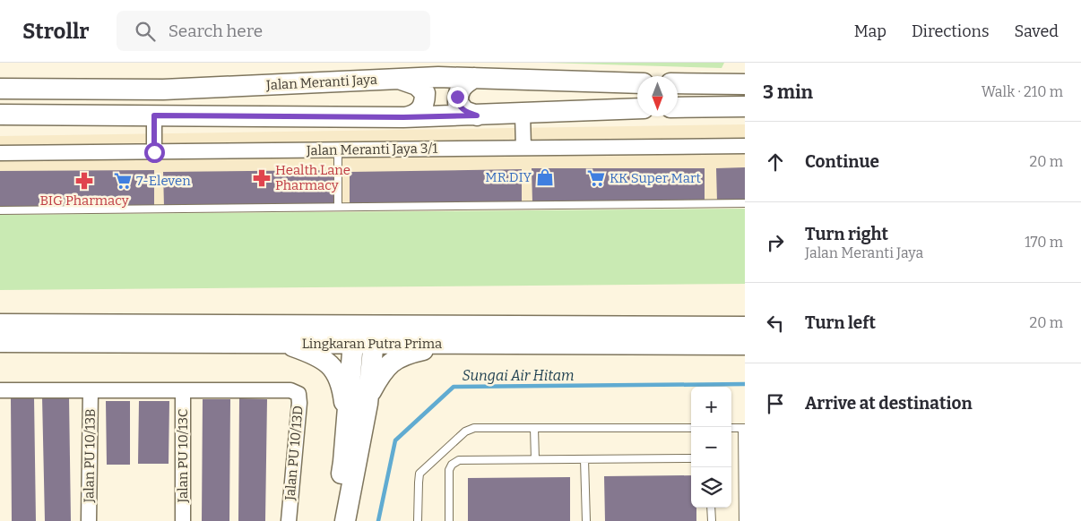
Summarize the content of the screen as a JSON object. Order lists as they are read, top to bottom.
{
  "streets": {
    "street": [
      "Jalan Meranti Jaya",
      "Jalan Meranti Jaya 3/1",
      "Lingkaran Putra Prima",
      "Jalan PU 10/13D",
      "Jalan PU 10/13B",
      "Jalan PU 10/13C"
    ]
  },
  "crossings": [
    ["Jalan PU 10/13D", "Jalan PU 10/13C"]
  ],
  "water": ["Sungai Air Hitam"],
  "places": {
    "shop": ["MR.DIY"],
    "pharmacy": ["Health Lane Pharmacy", "BIG Pharmacy"],
    "supermarket": ["KK Super Mart", "7-Eleven"]
  },
  "north": "bottom",
  "page": {
    "header": "Strollr",
    "search": "Search here",
    "nav": ["Map", "Directions", "Saved"],
    "heading": ["3 min", "Walk · 210 m"],
    "list": [
      ["Continue", "20 m"],
      ["Turn right", "Jalan Meranti Jaya", "170 m"],
      ["Turn left", "20 m"],
      "Arrive at destination"
    ],
    "map_buttons": ["+", "−"]
  }
}
